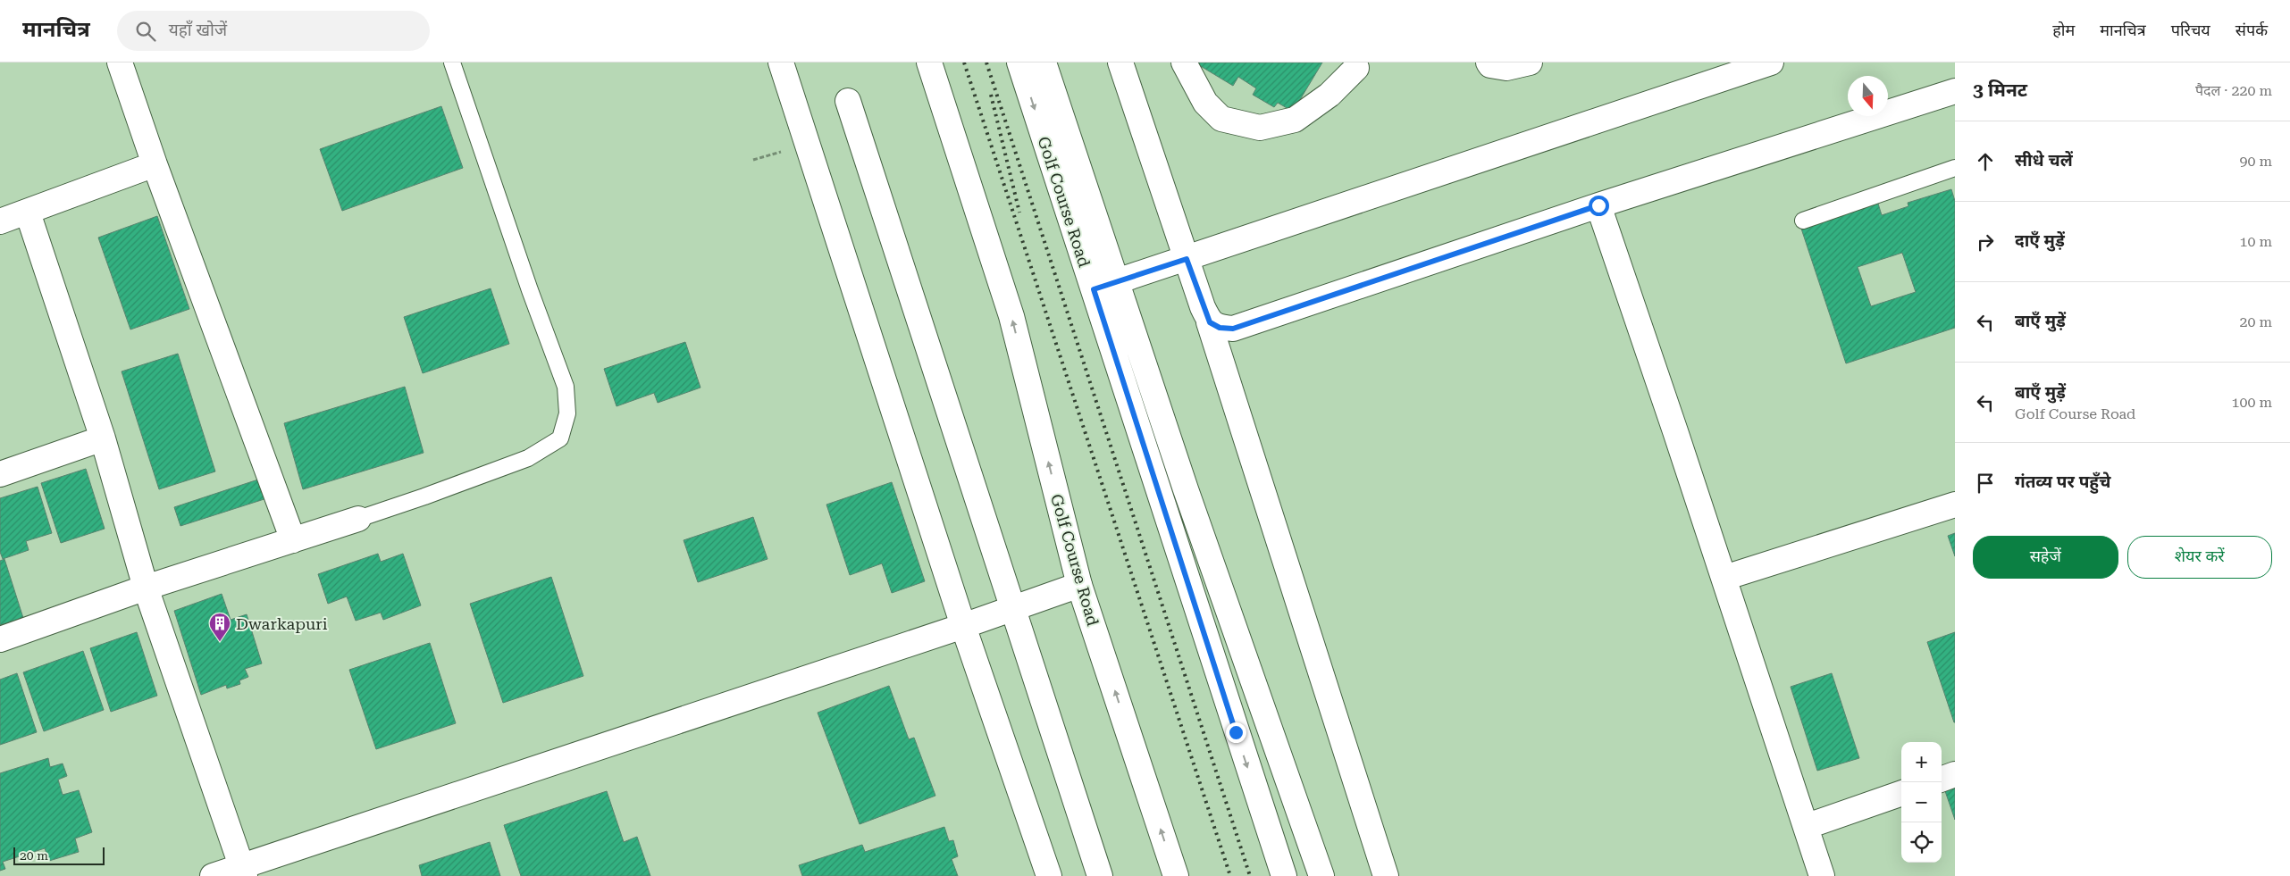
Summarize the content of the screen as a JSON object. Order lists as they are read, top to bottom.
{
  "streets": {
    "street": ["Golf Course Road"]
  },
  "places": {
    "building": ["Dwarkapuri"]
  },
  "scale_bar": "20 m",
  "north": "bottom",
  "page": {
    "header": "मानचित्र",
    "search": "यहाँ खोजें",
    "nav": [
      "होम",
      "मानचित्र",
      "परिचय",
      "संपर्क"
    ],
    "heading": ["3 मिनट", "पैदल · 220 m"],
    "list": [
      ["सीधे चलें", "90 m"],
      ["दाएँ मुड़ें", "10 m"],
      ["बाएँ मुड़ें", "20 m"],
      ["बाएँ मुड़ें", "Golf Course Road", "100 m"],
      "गंतव्य पर पहुँचे"
    ],
    "buttons": ["सहेजें", "शेयर करें"],
    "map_buttons": ["+", "−"],
    "scale": "20 m"
  }
}
